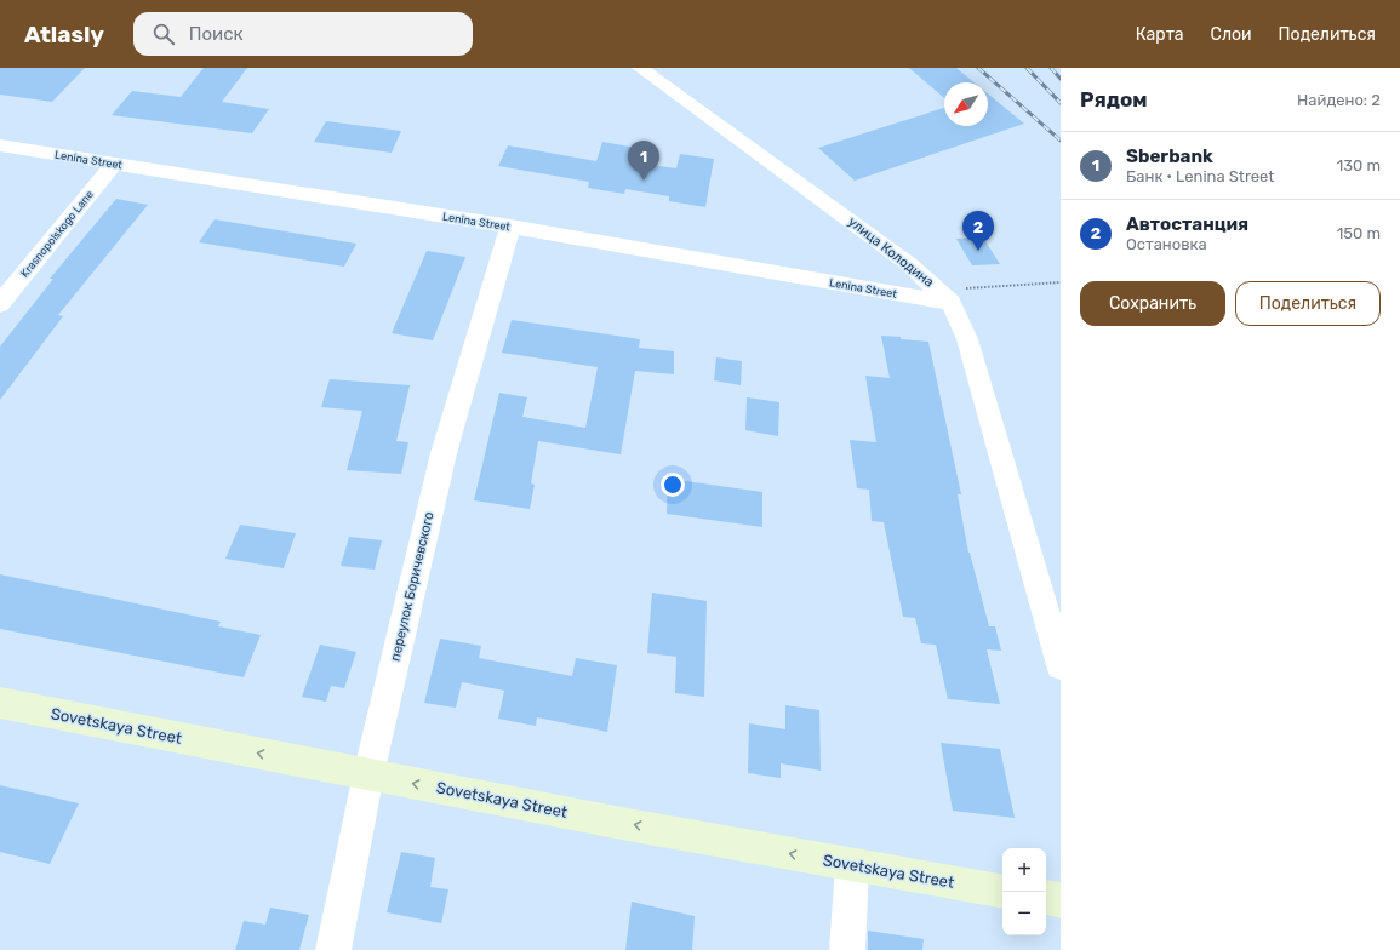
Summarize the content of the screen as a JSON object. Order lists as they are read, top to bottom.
{
  "streets": {
    "street": [
      "Lenina Street",
      "Krasnopolskogo Lane",
      "улица Колодина",
      "переулок Боричевского",
      "Sovetskaya Street"
    ]
  },
  "crossings": [
    ["Lenina Street", "Krasnopolskogo Lane"],
    ["Lenina Street", "улица Колодина"],
    ["Lenina Street", "переулок Боричевского"],
    ["переулок Боричевского", "Sovetskaya Street"]
  ],
  "one_way": ["Sovetskaya Street"],
  "north": "bottom left",
  "page": {
    "header": "Atlasly",
    "search": "Поиск",
    "nav": ["Карта", "Слои", "Поделиться"],
    "heading": ["Рядом", "Найдено: 2"],
    "list": [
      {
        "mark": "1",
        "name": "Sberbank",
        "note": "Банк · Lenina Street",
        "value": "130 m"
      },
      {
        "mark": "2",
        "name": "Автостанция",
        "note": "Остановка",
        "value": "150 m"
      }
    ],
    "pins": ["1", "2"],
    "buttons": ["Сохранить", "Поделиться"],
    "map_buttons": ["+", "−"]
  }
}
